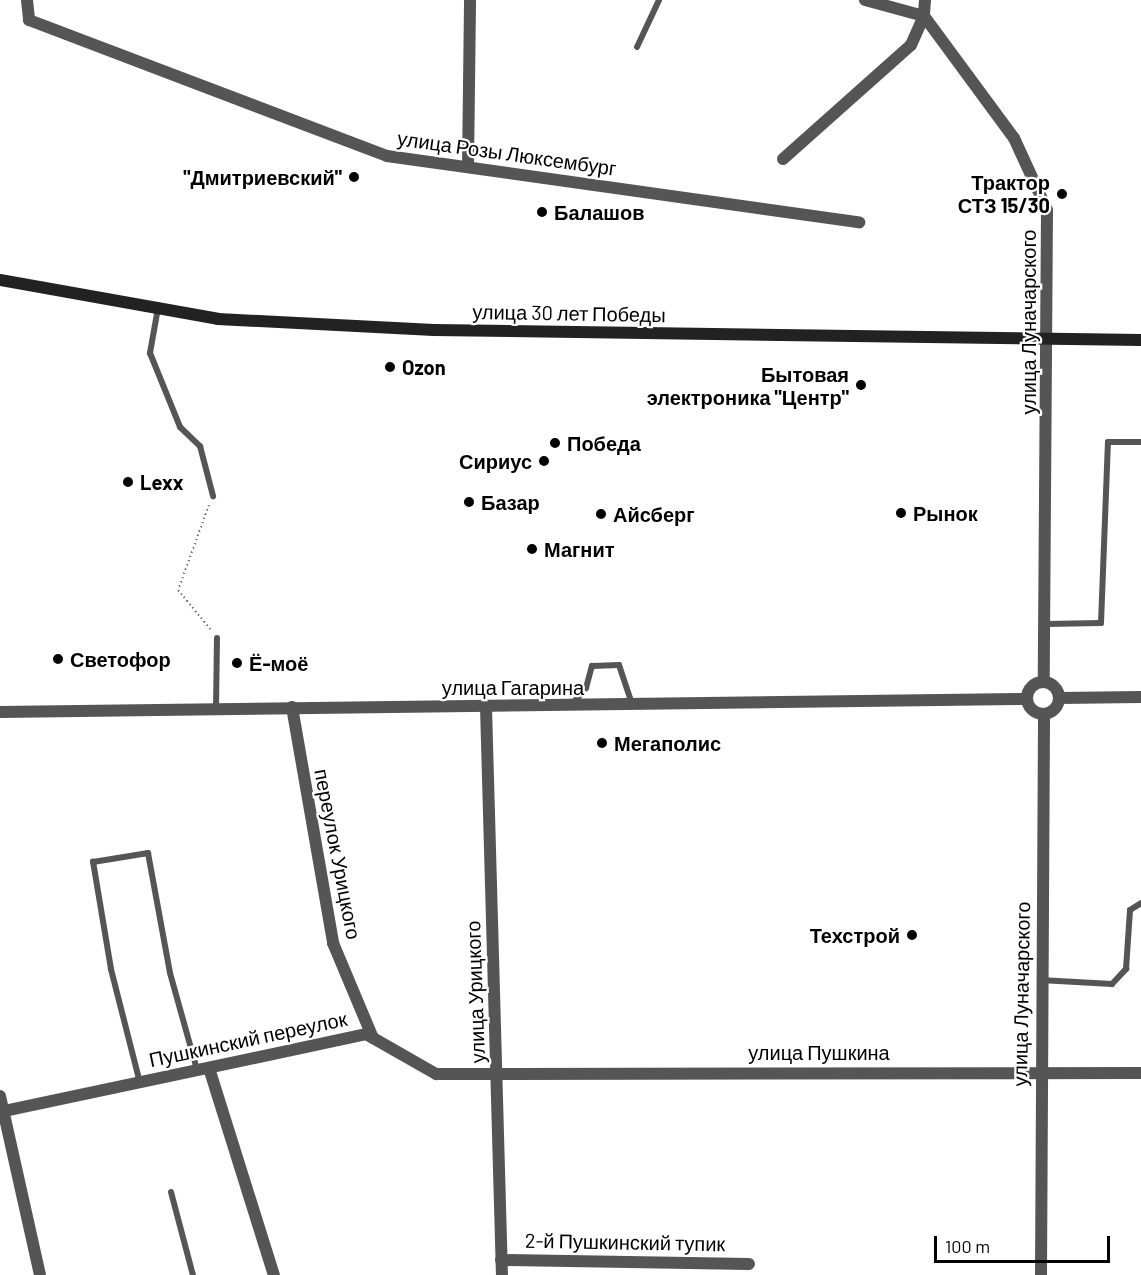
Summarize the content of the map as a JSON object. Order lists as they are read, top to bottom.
{
  "streets": {
    "main road": ["улица 30 лет Победы"],
    "street": [
      "улица Розы Люксембург",
      "улица Луначарского",
      "улица Гагарина",
      "переулок Урицкого",
      "улица Урицкого",
      "Пушкинский переулок",
      "улица Пушкина",
      "2-й Пушкинский тупик"
    ]
  },
  "crossings": [
    ["улица 30 лет Победы", "улица Луначарского"],
    ["улица Луначарского", "улица Гагарина"],
    ["улица Луначарского", "улица Пушкина"],
    ["улица Гагарина", "переулок Урицкого"],
    ["улица Гагарина", "улица Урицкого"],
    ["переулок Урицкого", "Пушкинский переулок"],
    ["улица Урицкого", "Пушкинский переулок"],
    ["улица Урицкого", "улица Пушкина"],
    ["улица Урицкого", "2-й Пушкинский тупик"],
    ["Пушкинский переулок", "улица Пушкина"]
  ],
  "places": [
    "\"Дмитриевский\"",
    "Трактор СТЗ 15/30",
    "Балашов",
    "Ozon",
    "Бытовая электроника \"Центр\"",
    "Победа",
    "Сириус",
    "Lexx",
    "Базар",
    "Рынок",
    "Айсберг",
    "Магнит",
    "Светофор",
    "Ё-моё",
    "Мегаполис",
    "Техстрой"
  ],
  "scale_bar": "100 m"
}
